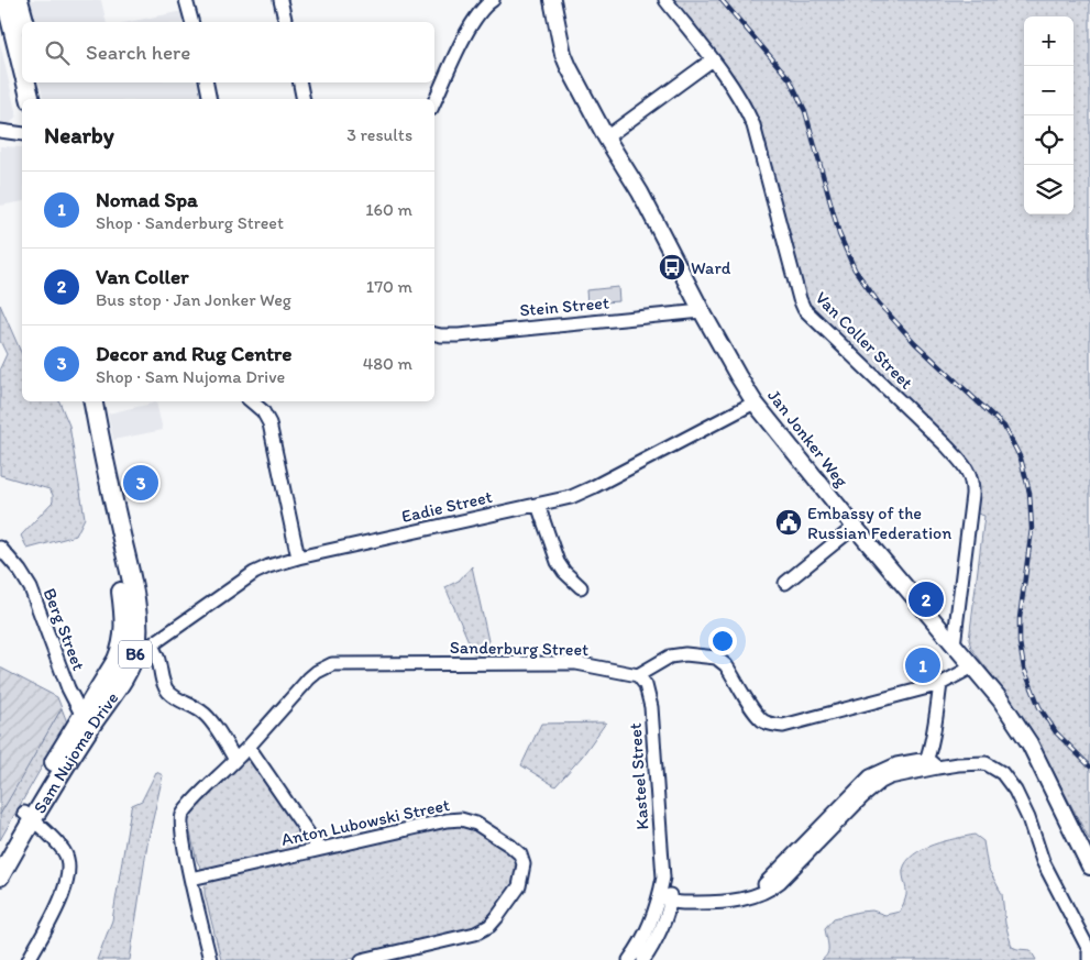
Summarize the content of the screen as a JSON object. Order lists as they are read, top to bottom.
{
  "streets": {
    "highway": ["B6", "Sam Nujoma Drive"],
    "main road": ["Jan Jonker Weg"],
    "street": [
      "Stein Street",
      "Van Coller Street",
      "Eadie Street",
      "Berg Street",
      "Sanderburg Street",
      "Kasteel Street",
      "Anton Lubowski Street"
    ]
  },
  "crossings": [
    ["Stein Street", "Jan Jonker Weg"],
    ["Van Coller Street", "Jan Jonker Weg"],
    ["Jan Jonker Weg", "Eadie Street"],
    ["Eadie Street", "Sam Nujoma Drive"],
    ["Berg Street", "Sam Nujoma Drive"],
    ["Sanderburg Street", "Kasteel Street"]
  ],
  "places": {
    "bus stop": ["Ward"],
    "public building": ["Embassy of the Russian Federation"]
  },
  "page": {
    "map_buttons": ["+", "−"],
    "search": "Search here",
    "heading": ["Nearby", "3 results"],
    "list": [
      {
        "mark": "1",
        "name": "Nomad Spa",
        "note": "Shop · Sanderburg Street",
        "value": "160 m"
      },
      {
        "mark": "2",
        "name": "Van Coller",
        "note": "Bus stop · Jan Jonker Weg",
        "value": "170 m"
      },
      {
        "mark": "3",
        "name": "Decor and Rug Centre",
        "note": "Shop · Sam Nujoma Drive",
        "value": "480 m"
      }
    ],
    "pins": ["3", "2", "1"]
  }
}
